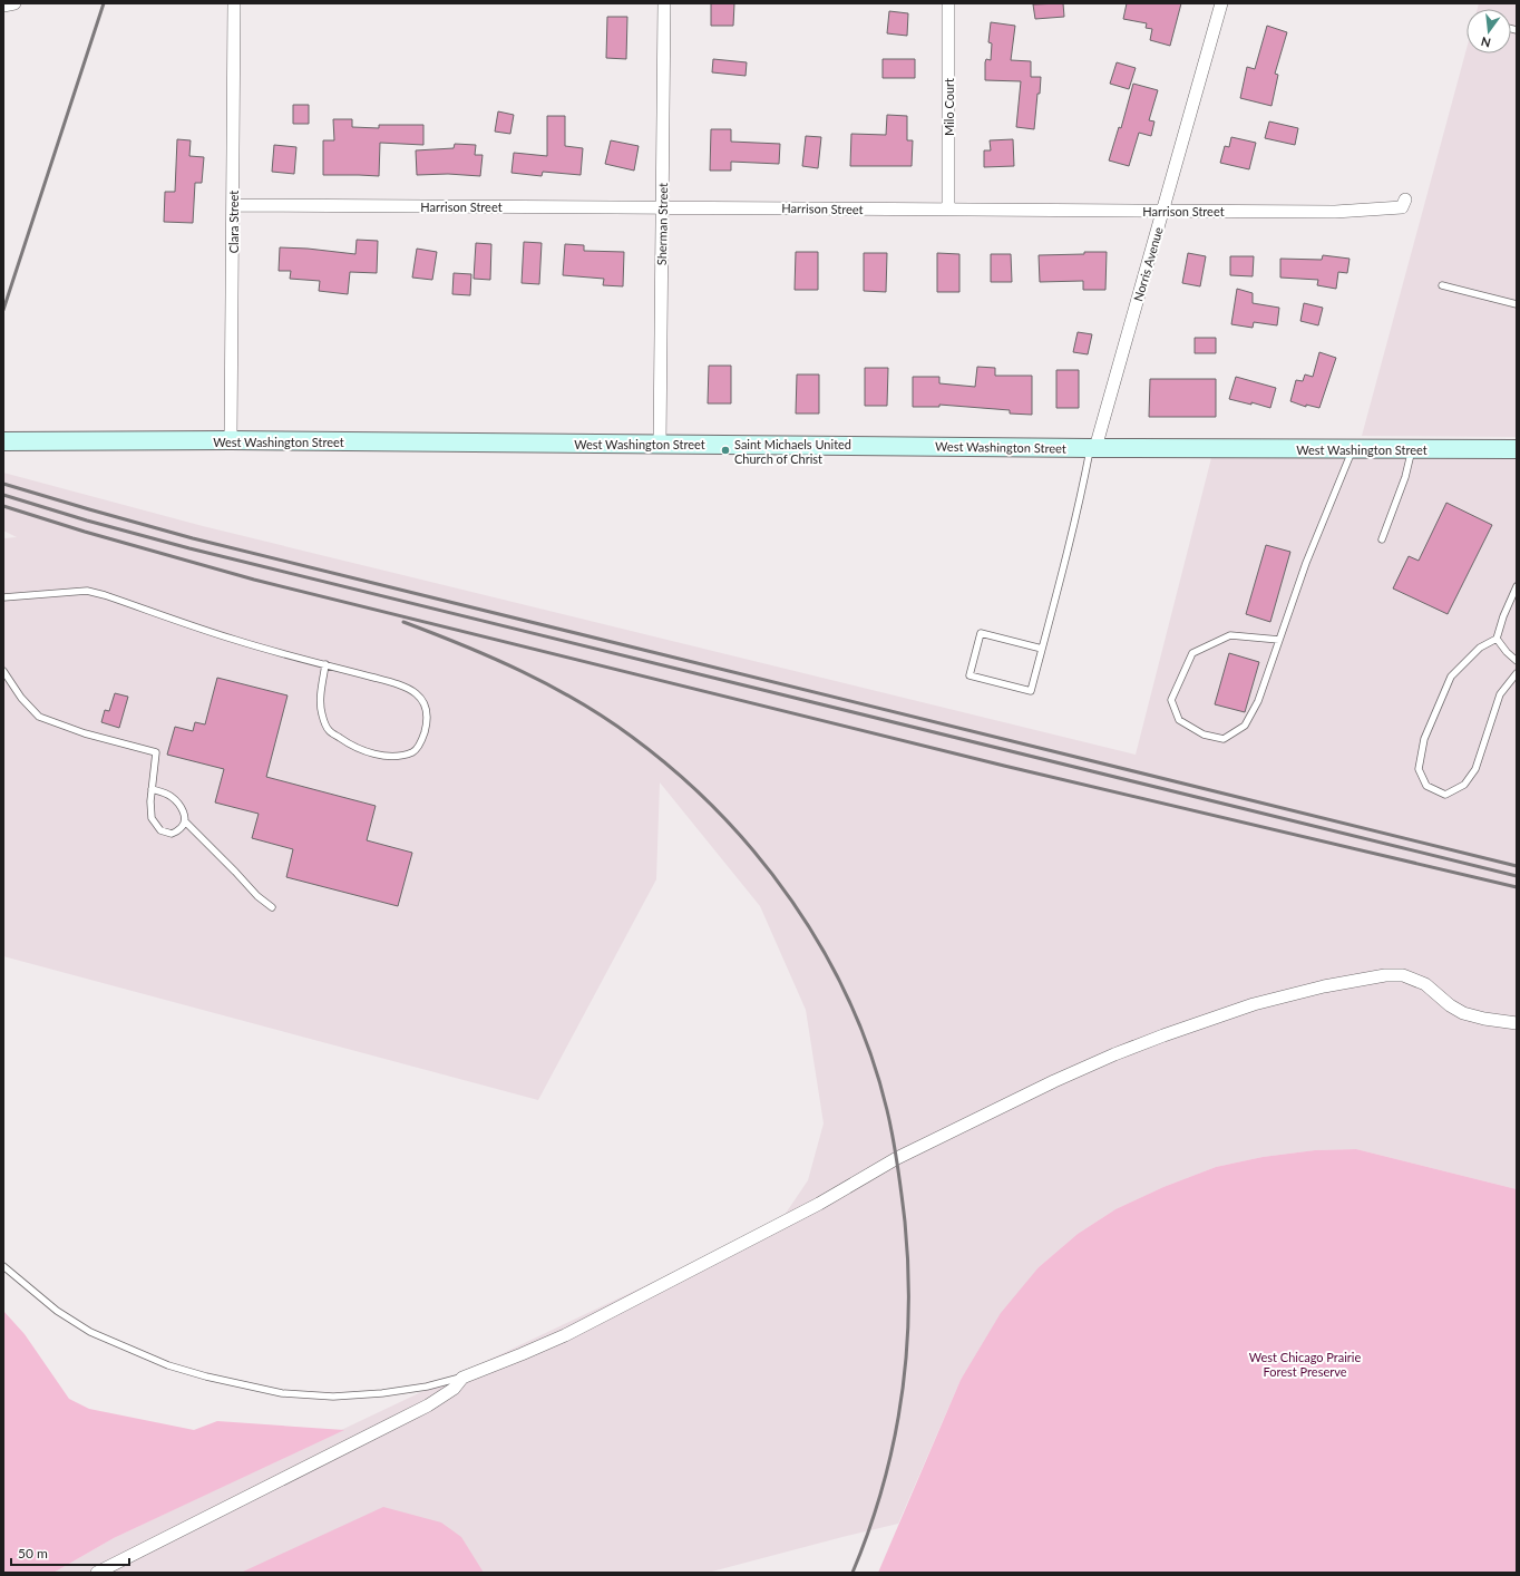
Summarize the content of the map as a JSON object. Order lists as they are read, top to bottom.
{
  "streets": {
    "main road": ["West Washington Street"],
    "street": [
      "Milo Court",
      "Harrison Street",
      "Clara Street",
      "Sherman Street",
      "Norris Avenue"
    ]
  },
  "crossings": [
    ["Milo Court", "Harrison Street"],
    ["Harrison Street", "Clara Street"],
    ["Harrison Street", "Sherman Street"],
    ["Harrison Street", "Norris Avenue"],
    ["Clara Street", "West Washington Street"],
    ["Sherman Street", "West Washington Street"],
    ["Norris Avenue", "West Washington Street"]
  ],
  "parks": ["West Chicago Prairie Forest Preserve"],
  "places": ["Saint Michaels United Church of Christ"],
  "scale_bar": "50 m",
  "north": "bottom"
}
